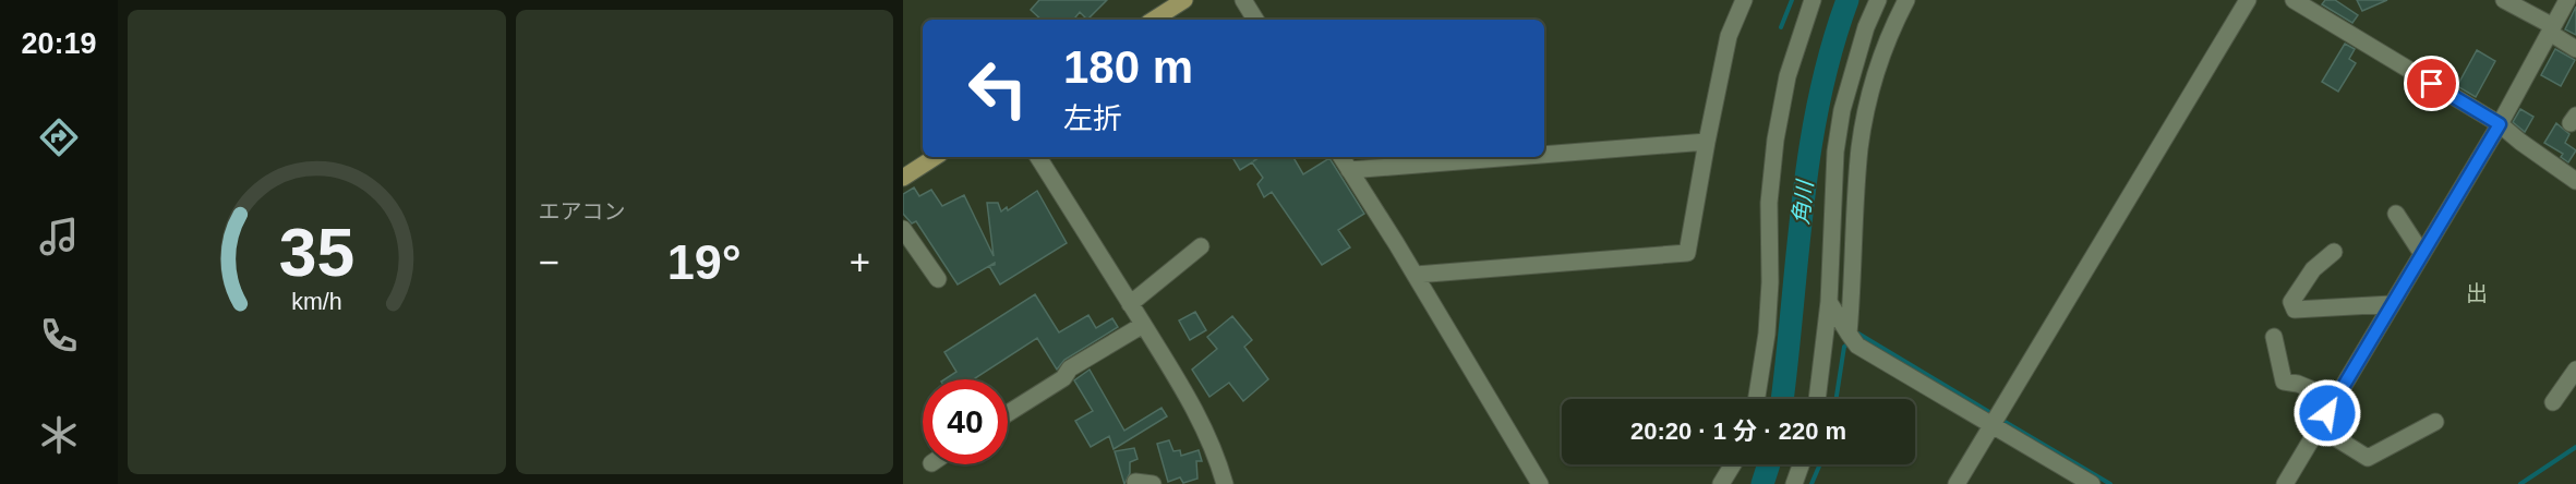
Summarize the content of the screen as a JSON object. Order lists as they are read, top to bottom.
{
  "districts": ["出"],
  "water": ["角川"],
  "page": {
    "tabs": "20:19",
    "tile": "エアコン",
    "turn": ["180 m", "左折"],
    "heat": ["−", "19°", "+"],
    "limit": "40",
    "trip": "20:20 · 1 分 · 220 m",
    "gauge": ["35", "km/h"]
  }
}
